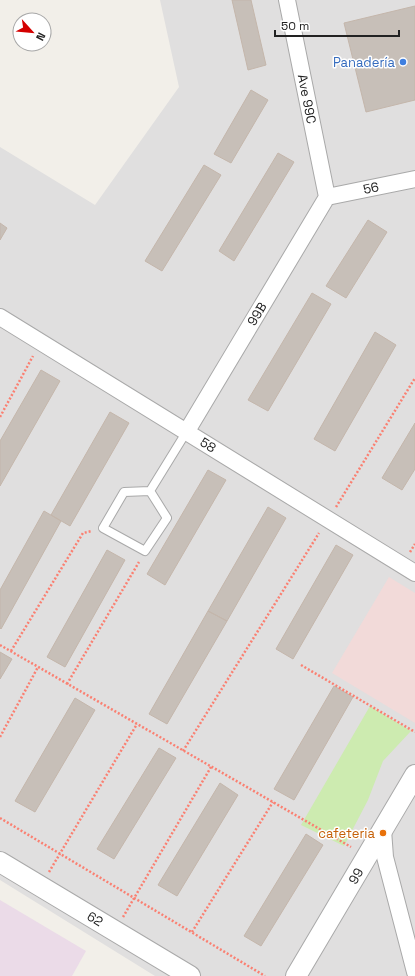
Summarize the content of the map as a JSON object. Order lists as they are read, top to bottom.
{
  "streets": {
    "street": [
      "Ave 99C",
      "56",
      "99B",
      "58",
      "99",
      "62"
    ]
  },
  "crossings": [
    ["Ave 99C", "56"],
    ["Ave 99C", "99B"],
    ["56", "99B"],
    ["99B", "58"]
  ],
  "places": ["Panadería", "cafeteria"],
  "scale_bar": "50 m",
  "north": "bottom right"
}
